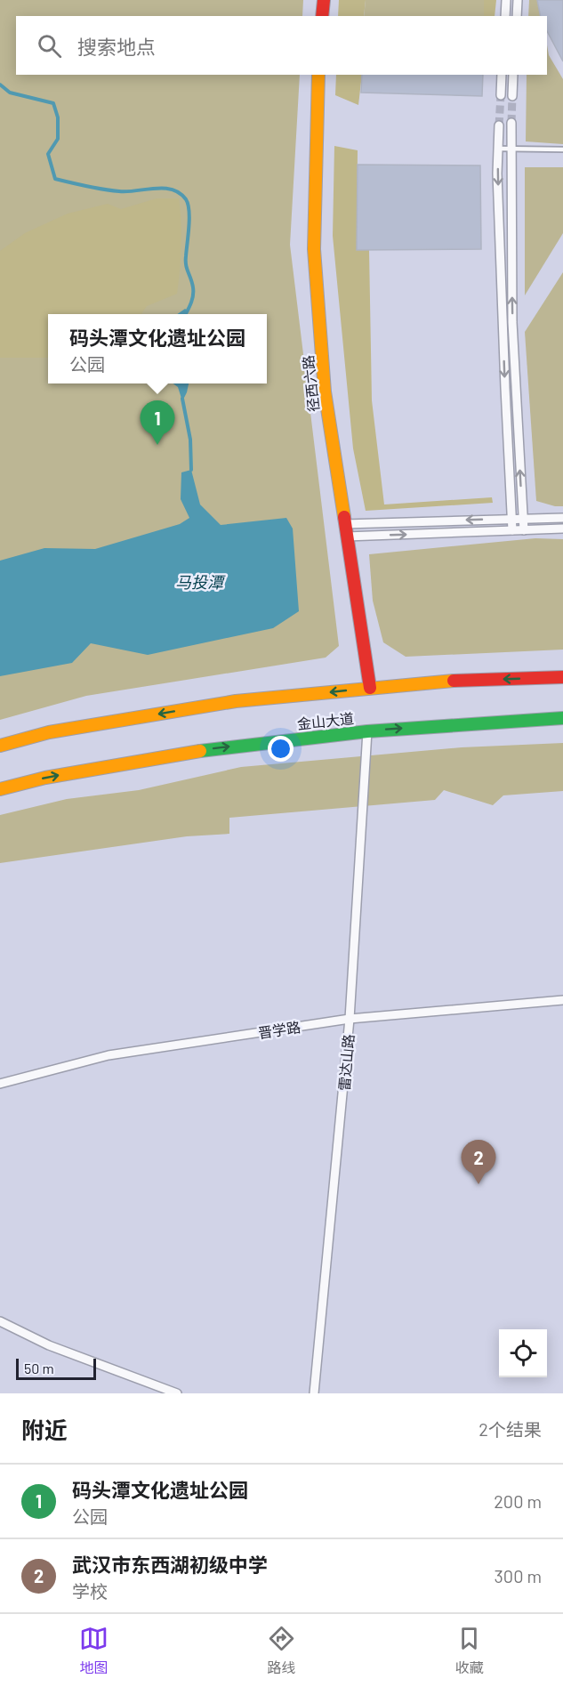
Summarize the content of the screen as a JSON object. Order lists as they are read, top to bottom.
{
  "streets": {
    "main road": ["径西六路", "金山大道"],
    "street": ["晋学路", "雷达山路"]
  },
  "crossings": [
    ["径西六路", "金山大道"],
    ["金山大道", "雷达山路"],
    ["晋学路", "雷达山路"]
  ],
  "water": ["马投潭"],
  "scale_bar": "50 m",
  "page": {
    "search": "搜索地点",
    "popup": ["码头潭文化遗址公园", "公园"],
    "pins": ["1", "2"],
    "scale": "50 m",
    "heading": ["附近", "2个结果"],
    "list": [
      {
        "mark": "1",
        "name": "码头潭文化遗址公园",
        "note": "公园",
        "value": "200 m"
      },
      {
        "mark": "2",
        "name": "武汉市东西湖初级中学",
        "note": "学校",
        "value": "300 m"
      }
    ],
    "nav": ["地图", "路线", "收藏"]
  }
}
